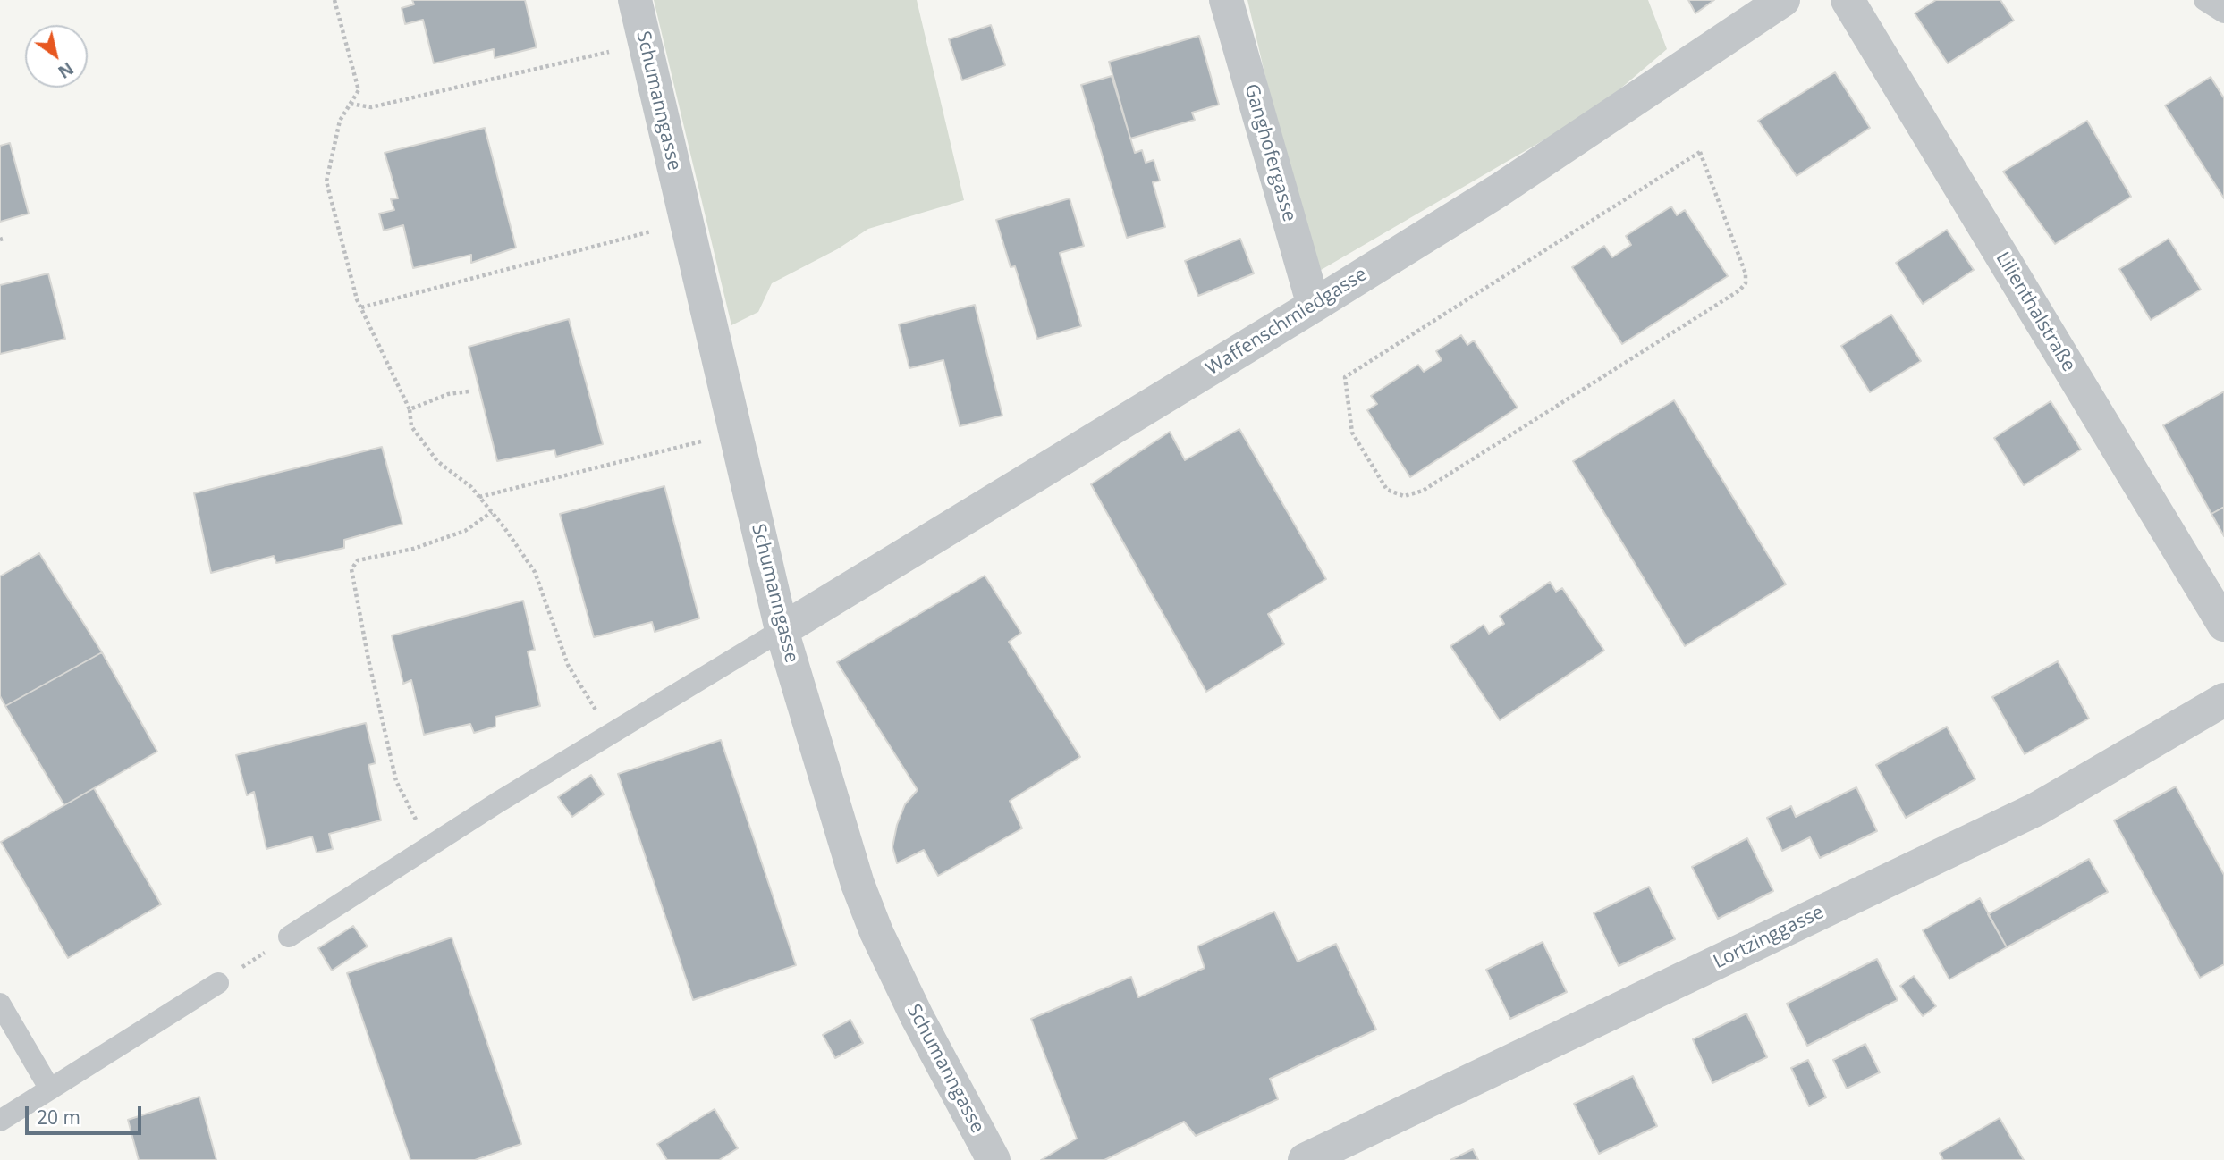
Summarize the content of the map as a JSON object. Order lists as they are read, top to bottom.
{
  "streets": {
    "street": [
      "Schumanngasse",
      "Ganghofergasse",
      "Lilienthalstraße",
      "Waffenschmiedgasse",
      "Lortzinggasse"
    ]
  },
  "crossings": [
    ["Schumanngasse", "Waffenschmiedgasse"],
    ["Ganghofergasse", "Waffenschmiedgasse"]
  ],
  "scale_bar": "20 m",
  "north": "bottom right"
}
